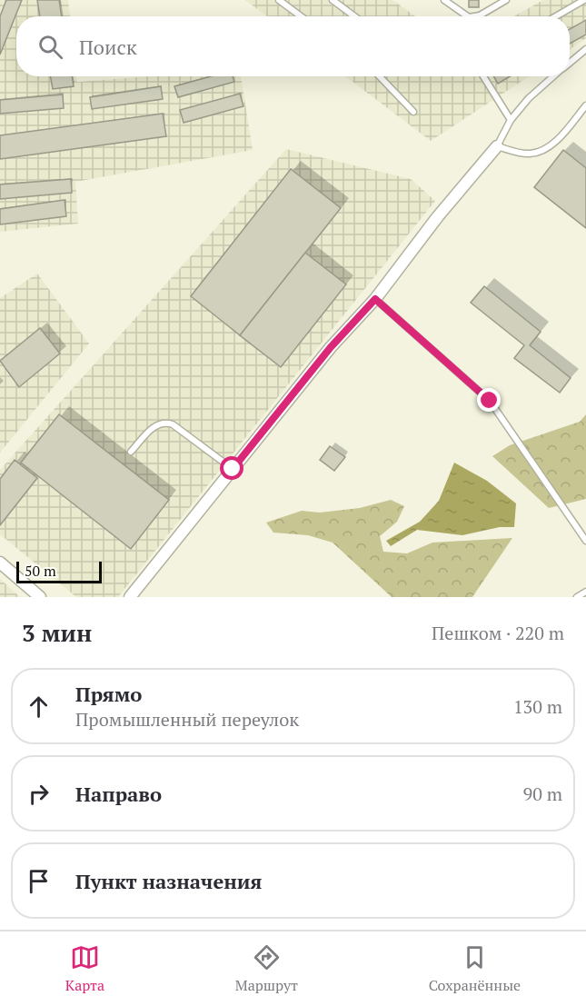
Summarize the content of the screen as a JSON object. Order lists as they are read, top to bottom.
{
  "scale_bar": "50 m",
  "page": {
    "search": "Поиск",
    "scale": "50 m",
    "heading": ["3 мин", "Пешком · 220 m"],
    "list": [
      ["Прямо", "Промышленный переулок", "130 m"],
      ["Направо", "90 m"],
      "Пункт назначения"
    ],
    "nav": ["Карта", "Маршрут", "Сохранённые"]
  }
}
